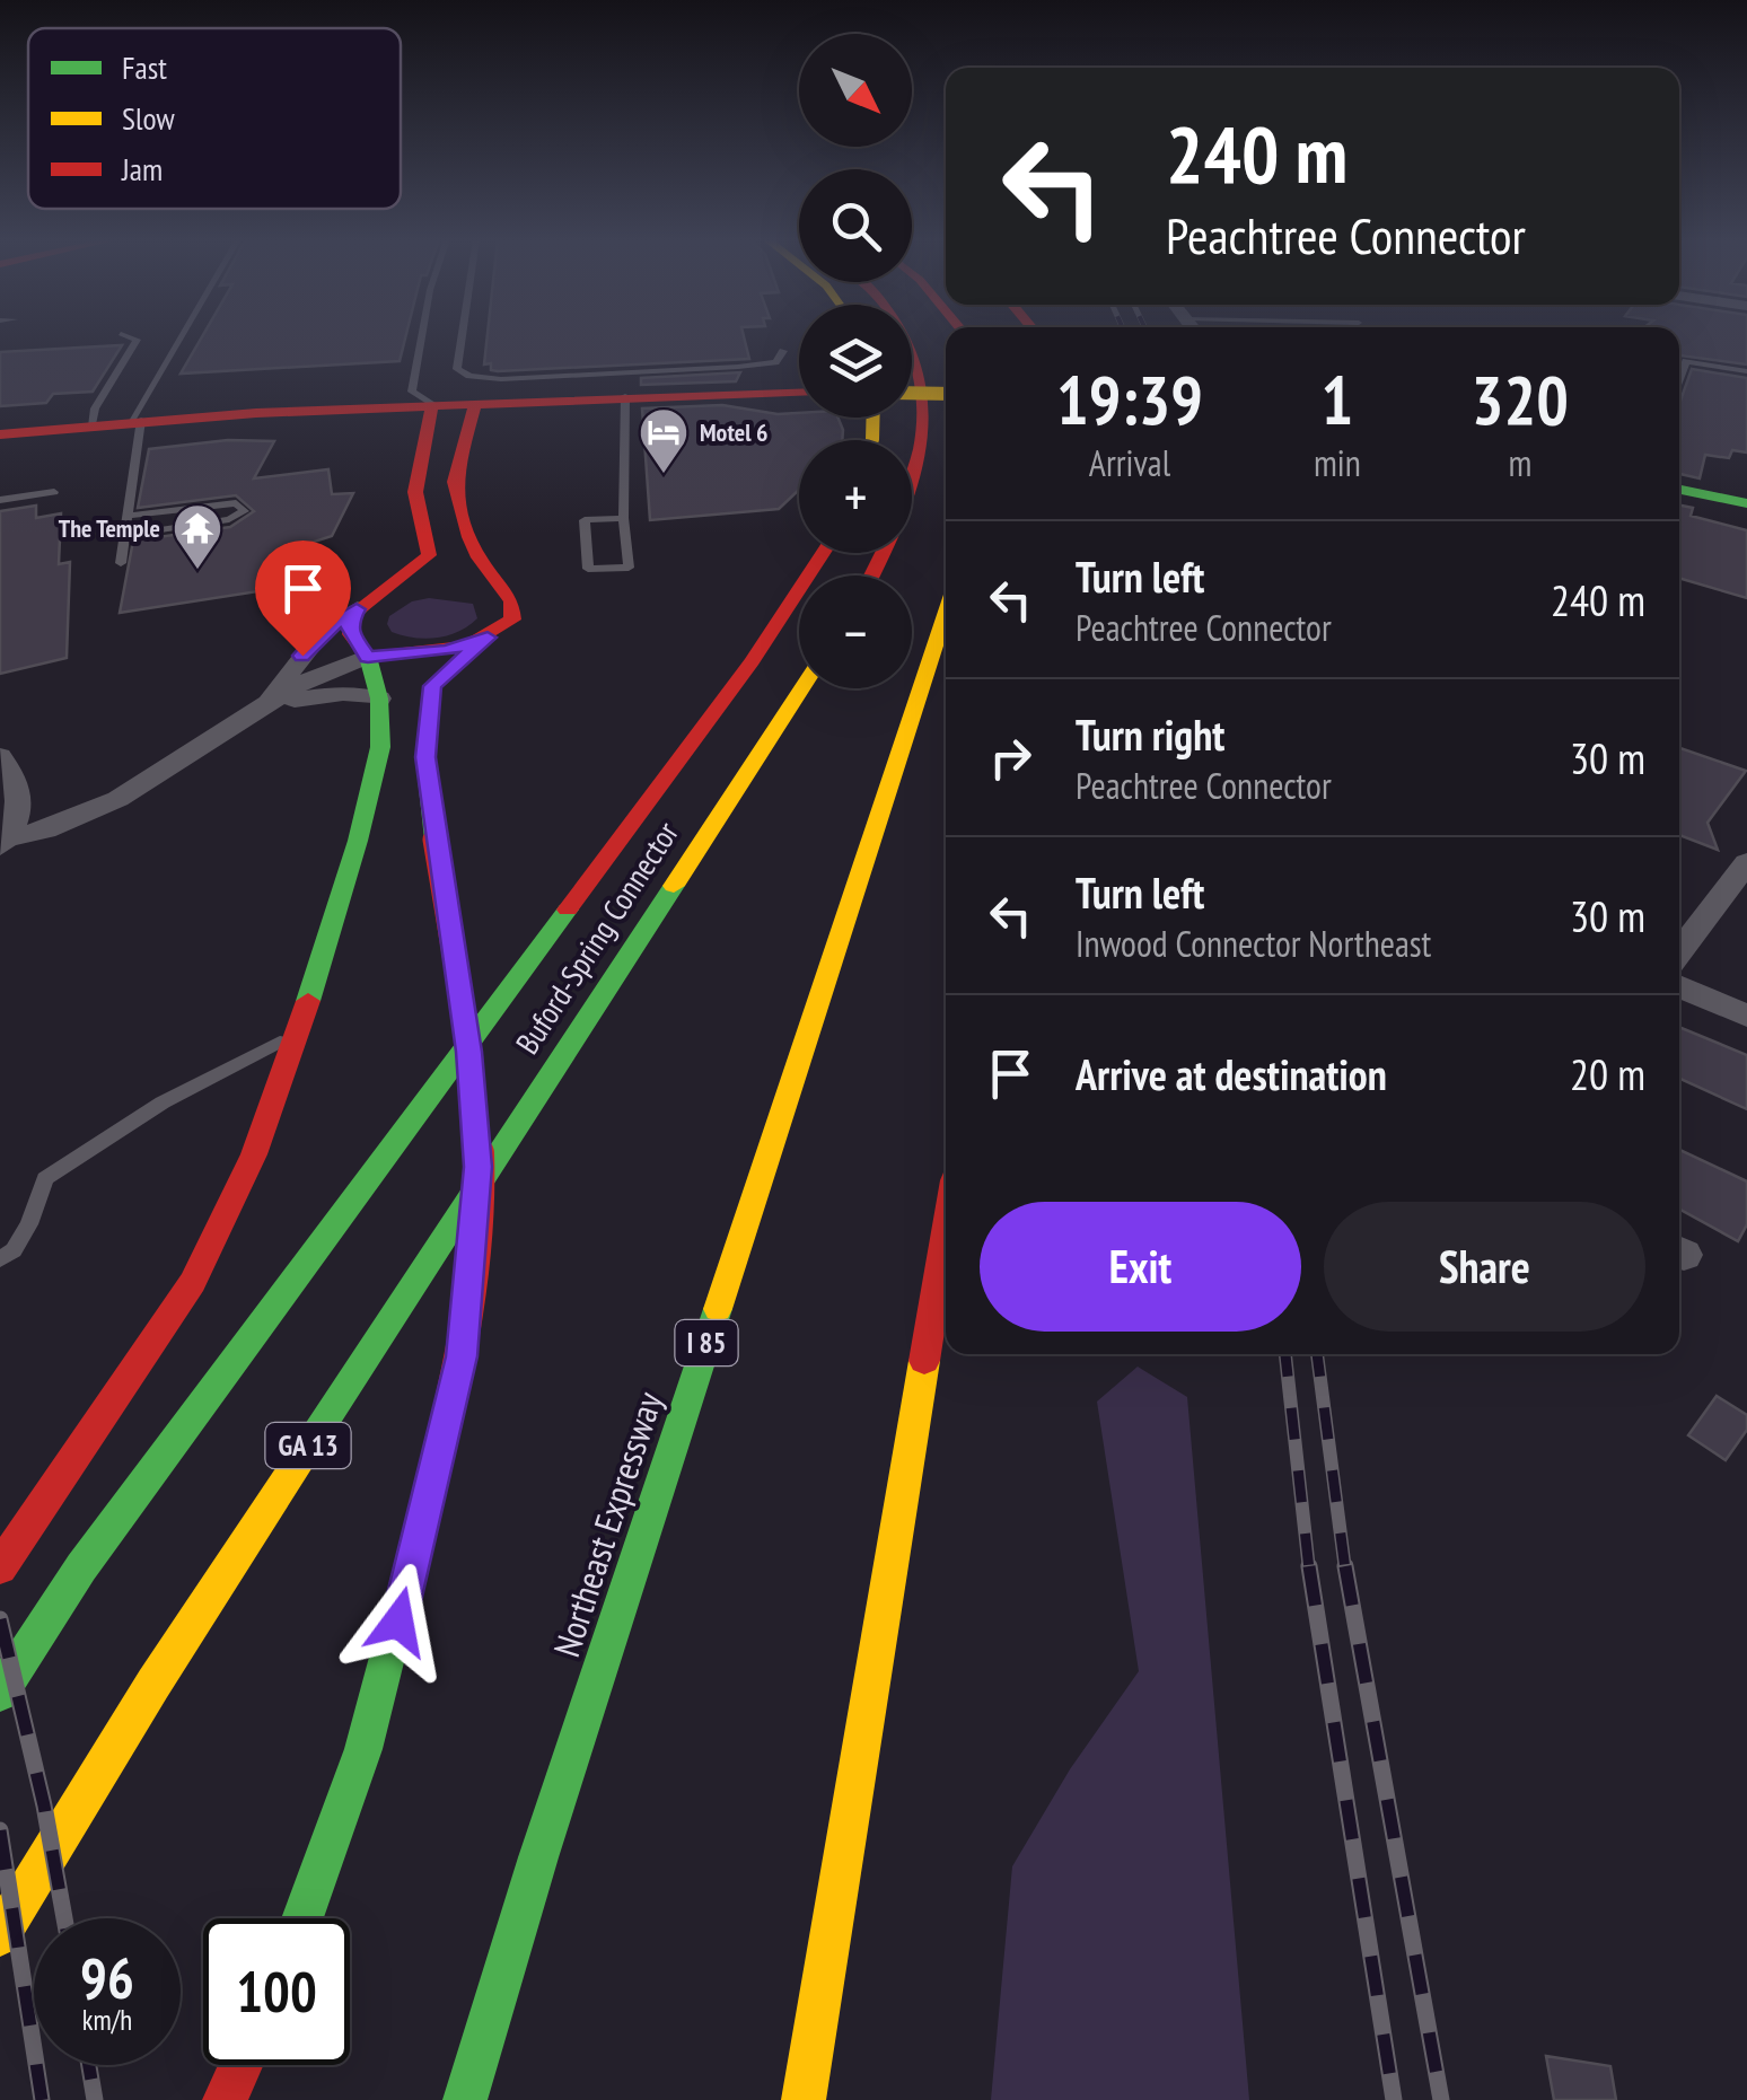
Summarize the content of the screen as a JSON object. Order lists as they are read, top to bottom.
{
  "streets": {
    "main road": [
      "Buford-Spring Connector",
      "I 85",
      "GA 13",
      "Northeast Expressway"
    ]
  },
  "places": {
    "hotel": ["Motel 6"],
    "temple": ["The Temple"]
  },
  "legend": ["Fast", "Slow", "Jam"],
  "north": "bottom right",
  "page": {
    "map_buttons": ["+", "−"],
    "turn": ["240 m", "Peachtree Connector"],
    "eta": [
      "19:39",
      "Arrival",
      "1",
      "min",
      "320",
      "m"
    ],
    "list": [
      {
        "name": "Turn left",
        "note": "Peachtree Connector",
        "value": "240 m"
      },
      {
        "name": "Turn right",
        "note": "Peachtree Connector",
        "value": "30 m"
      },
      {
        "name": "Turn left",
        "note": "Inwood Connector Northeast",
        "value": "30 m"
      },
      {
        "name": "Arrive at destination",
        "value": "20 m"
      }
    ],
    "buttons": ["Exit", "Share"],
    "speed": "96 km/h",
    "limit": "100"
  }
}
